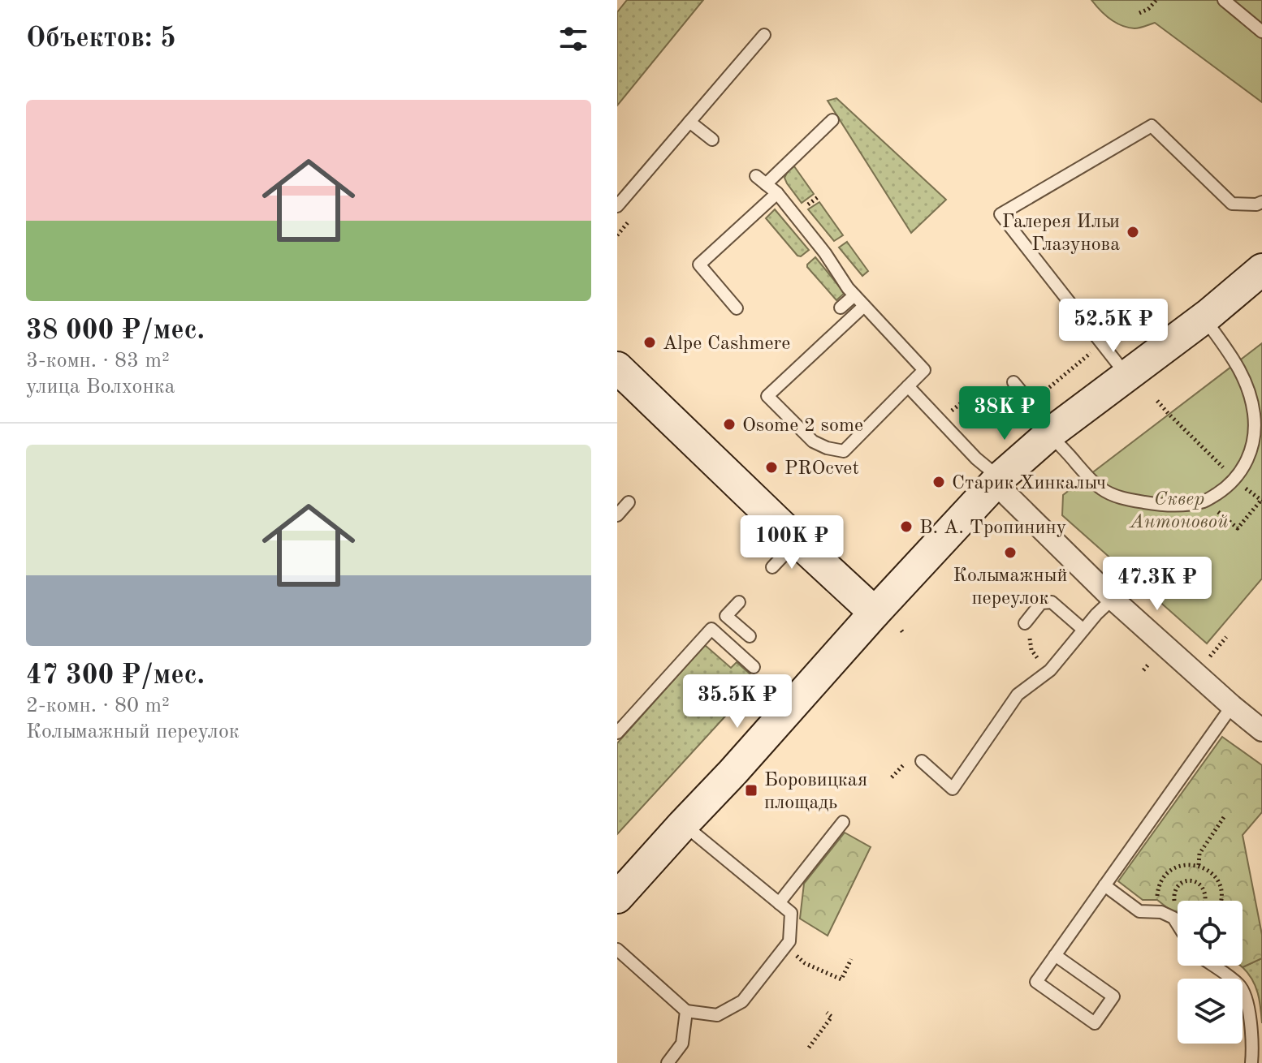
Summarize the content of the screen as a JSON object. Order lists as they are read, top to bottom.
{
  "parks": ["Сквер Антоновой"],
  "places": {
    "other": [
      "Галерея Ильи Глазунова",
      "Alpe Cashmere",
      "Osome 2 some",
      "PROcvet",
      "Старик Хинкалыч",
      "В. А. Тропинину",
      "Колымажный переулок"
    ],
    "transit": ["Боровицкая площадь"]
  },
  "page": {
    "heading": "Объектов: 5",
    "list": [
      {
        "name": "38 000 ₽/мес.",
        "note": "3-комн. · 83 m² · улица Волхонка"
      },
      {
        "name": "47 300 ₽/мес.",
        "note": "2-комн. · 80 m² · Колымажный переулок"
      }
    ],
    "price": [
      "52.5K ₽",
      "38K ₽",
      "100K ₽",
      "47.3K ₽",
      "35.5K ₽"
    ]
  }
}
